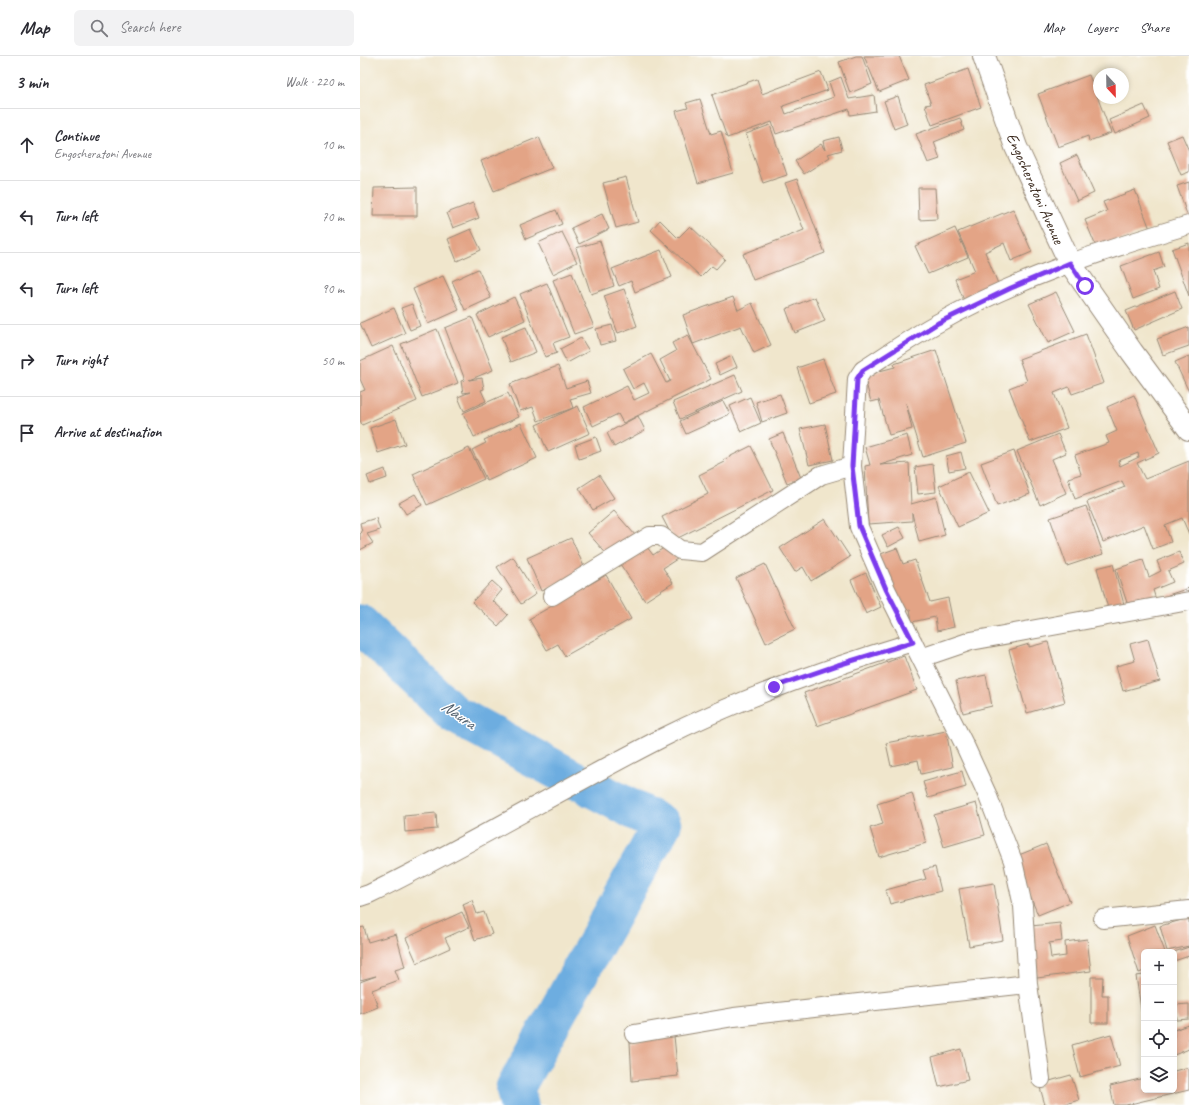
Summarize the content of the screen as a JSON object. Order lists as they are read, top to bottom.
{
  "streets": {
    "street": ["Engosheratoni Avenue"]
  },
  "water": ["Naura"],
  "north": "bottom",
  "page": {
    "header": "Map",
    "search": "Search here",
    "nav": ["Map", "Layers", "Share"],
    "heading": ["3 min", "Walk · 220 m"],
    "list": [
      ["Continue", "Engosheratoni Avenue", "10 m"],
      ["Turn left", "70 m"],
      ["Turn left", "90 m"],
      ["Turn right", "50 m"],
      "Arrive at destination"
    ],
    "map_buttons": ["+", "−"]
  }
}
